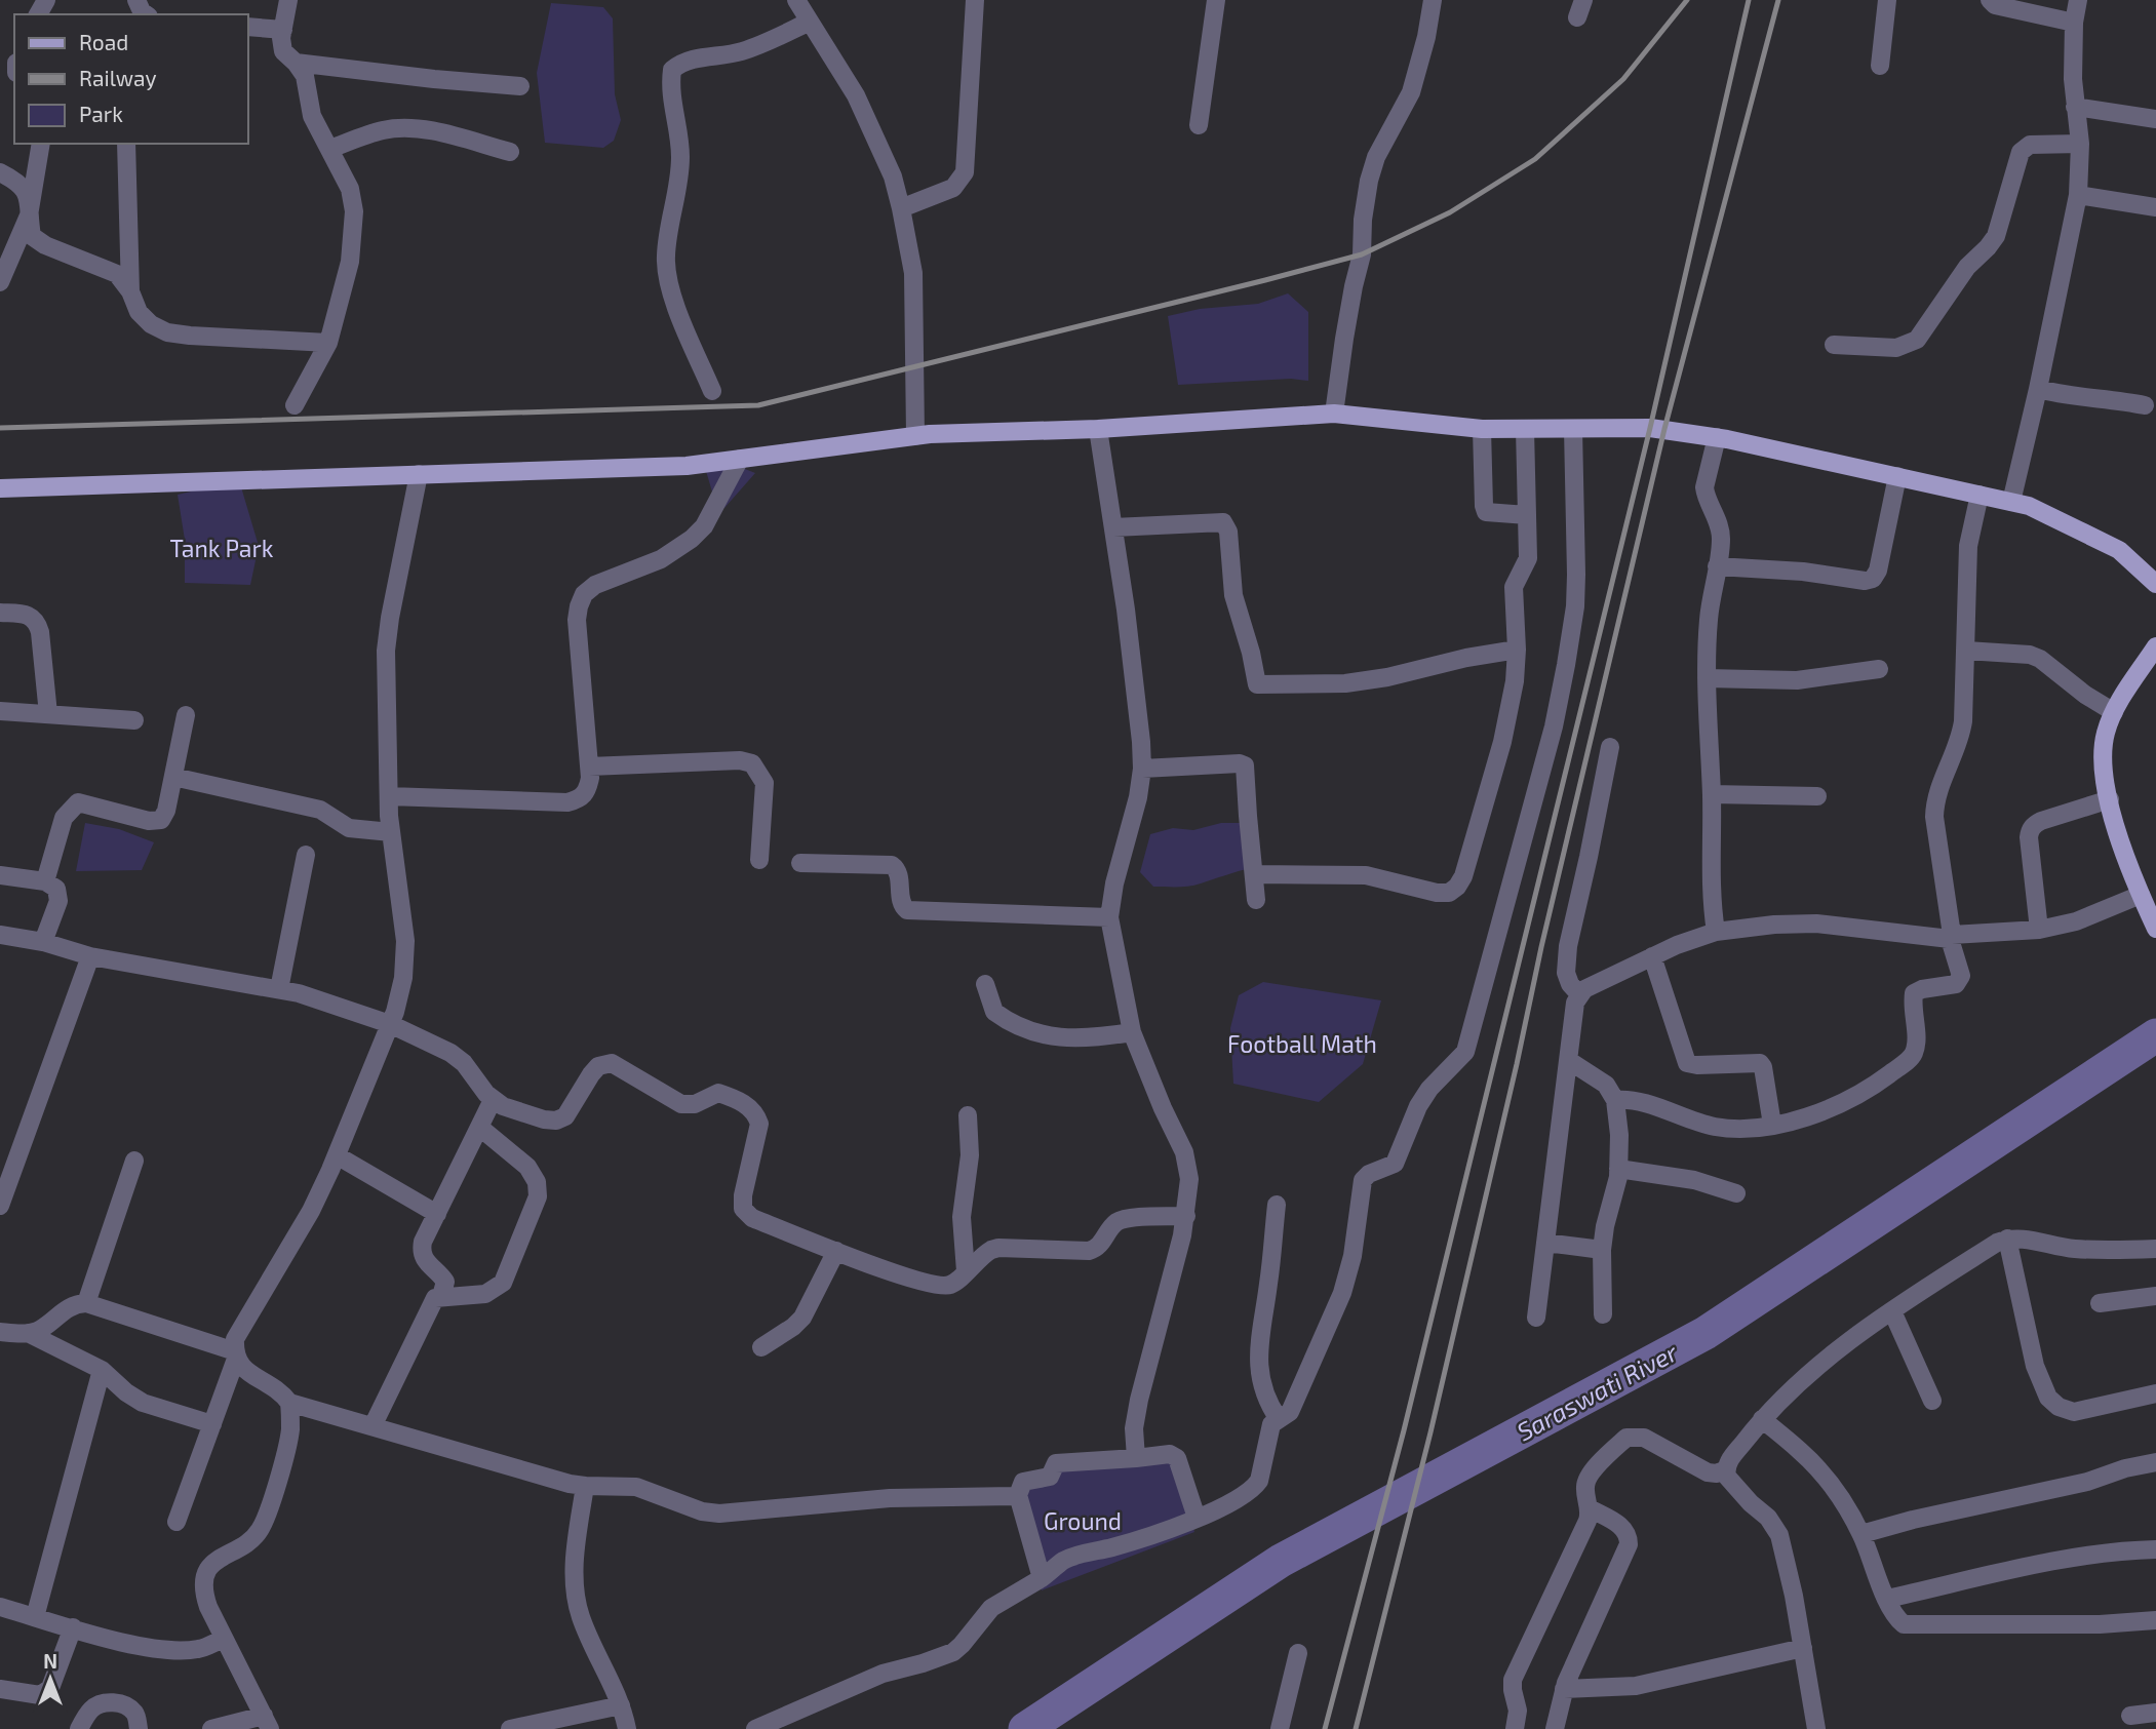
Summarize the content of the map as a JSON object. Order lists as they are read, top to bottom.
{
  "water": ["Saraswati River"],
  "parks": ["Tank Park", "Football Math", "Ground"],
  "legend": ["Road", "Railway", "Park"],
  "north": "top"
}
